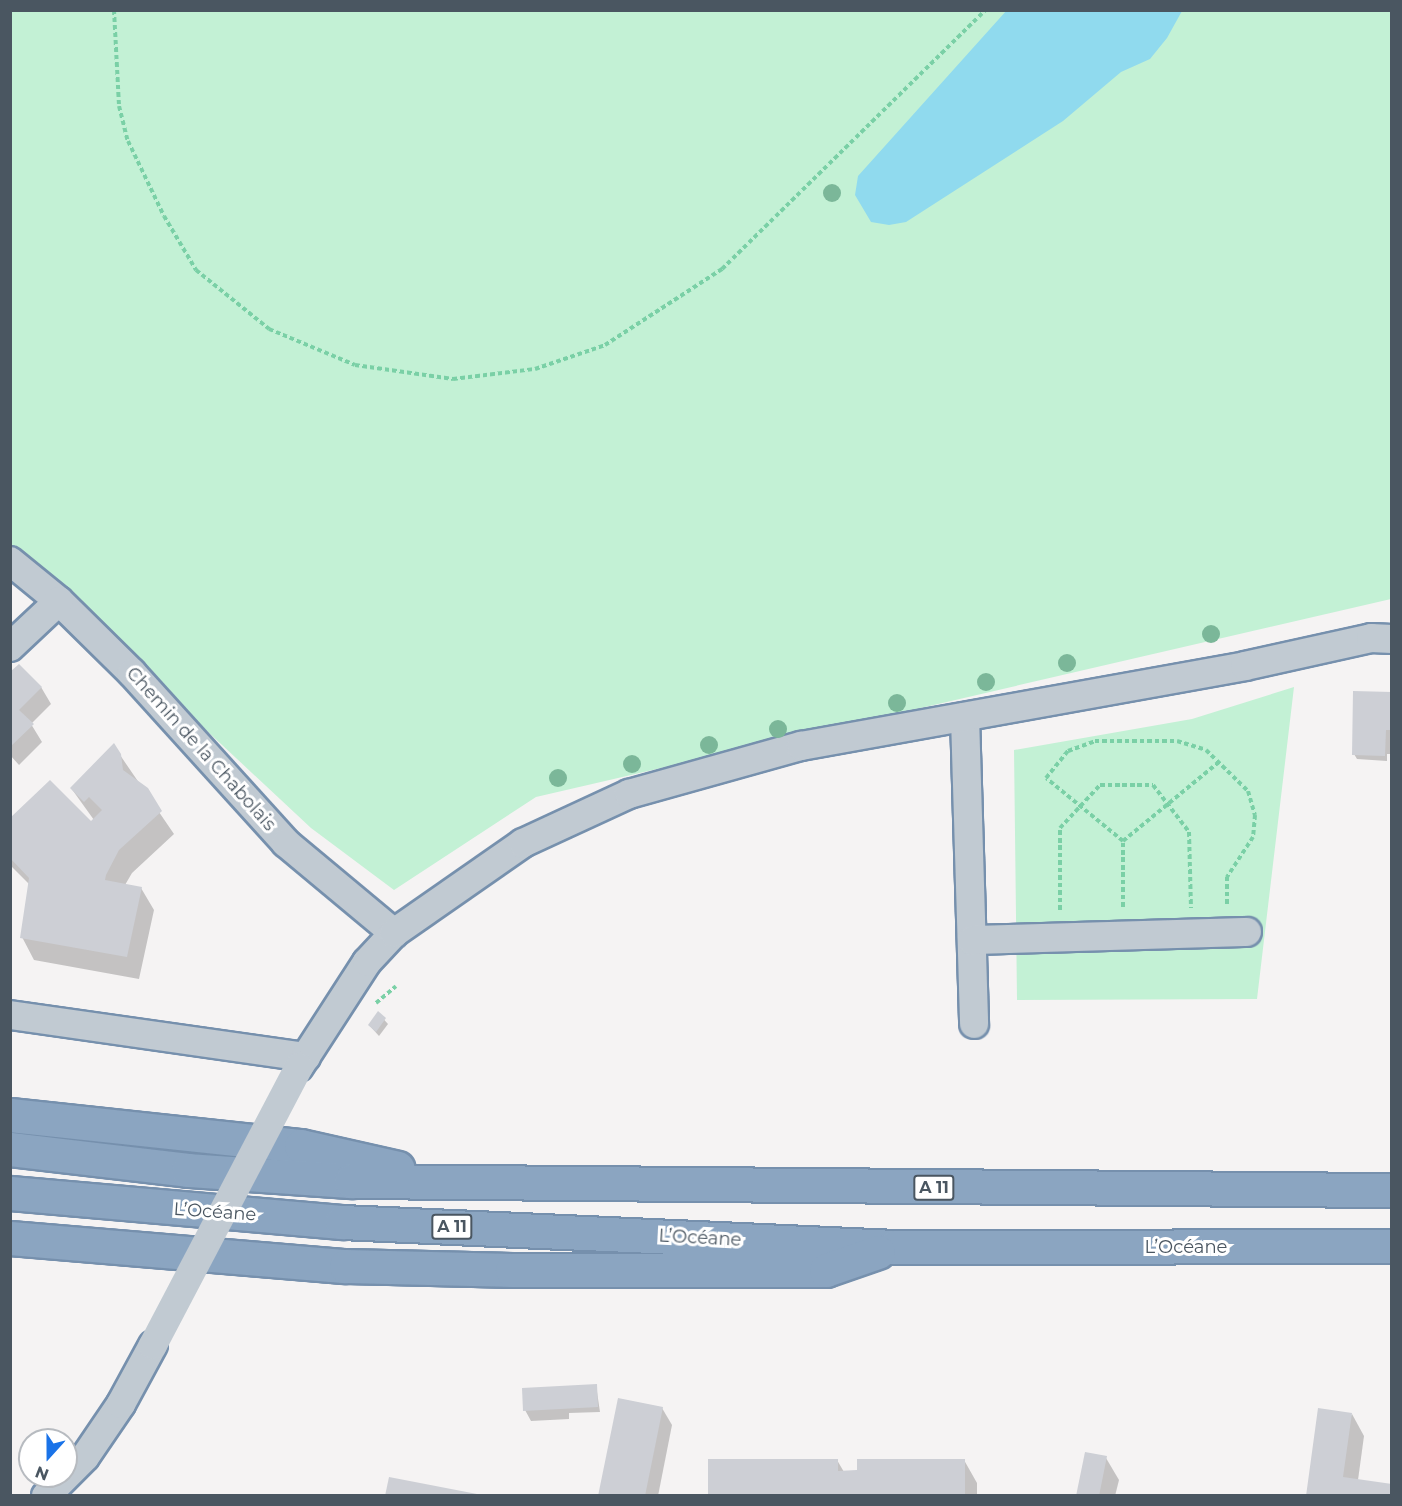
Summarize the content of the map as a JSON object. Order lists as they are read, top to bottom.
{
  "streets": {
    "highway": ["A 11", "L’Océane"],
    "street": ["Chemin de la Chabolais"]
  },
  "north": "bottom"
}
